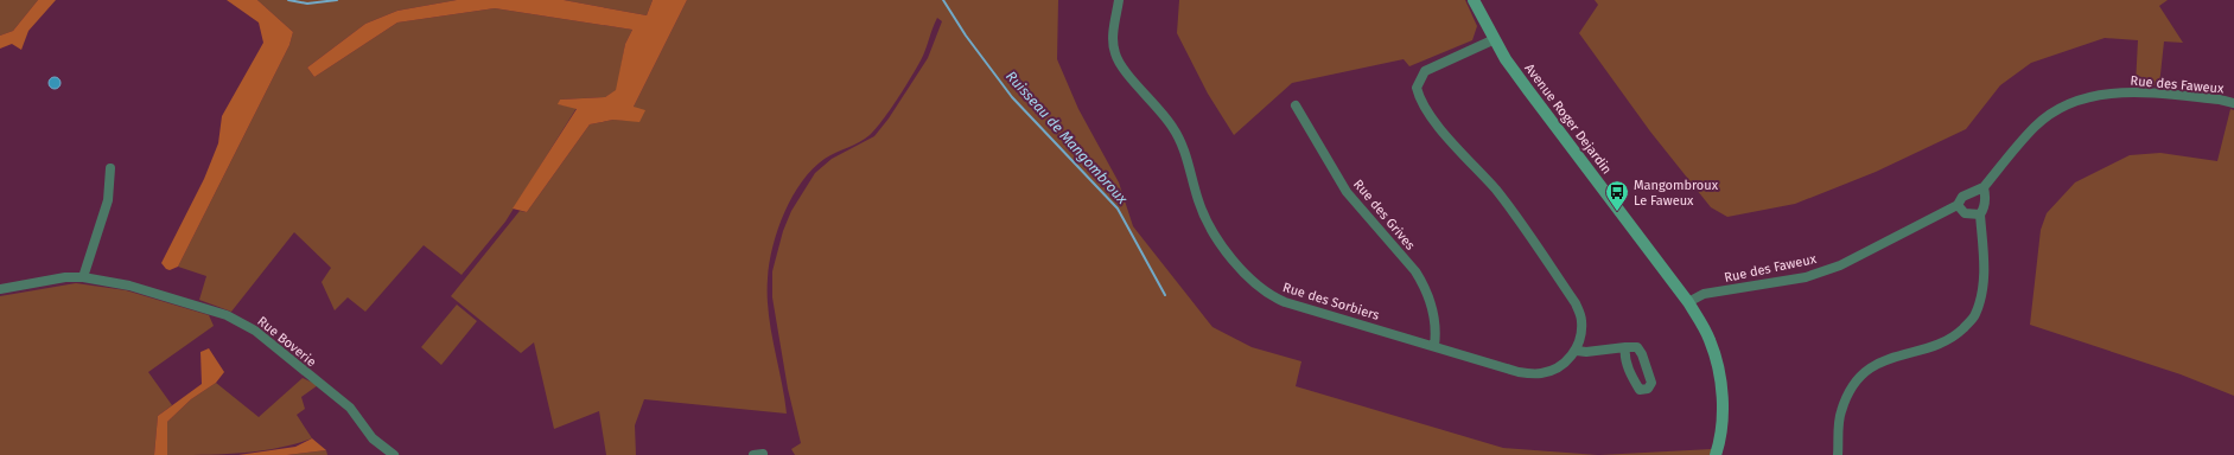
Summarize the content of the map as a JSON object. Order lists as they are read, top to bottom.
{
  "streets": {
    "main road": ["Avenue Roger Dejardin"],
    "street": [
      "Rue des Faweux",
      "Rue des Grives",
      "Rue des Sorbiers",
      "Rue Boverie"
    ]
  },
  "crossings": [
    ["Rue des Faweux", "Avenue Roger Dejardin"],
    ["Rue des Grives", "Rue des Sorbiers"]
  ],
  "water": ["Ruisseau de Mangombroux"],
  "places": {
    "bus stop": ["Mangombroux Le Faweux"]
  }
}
